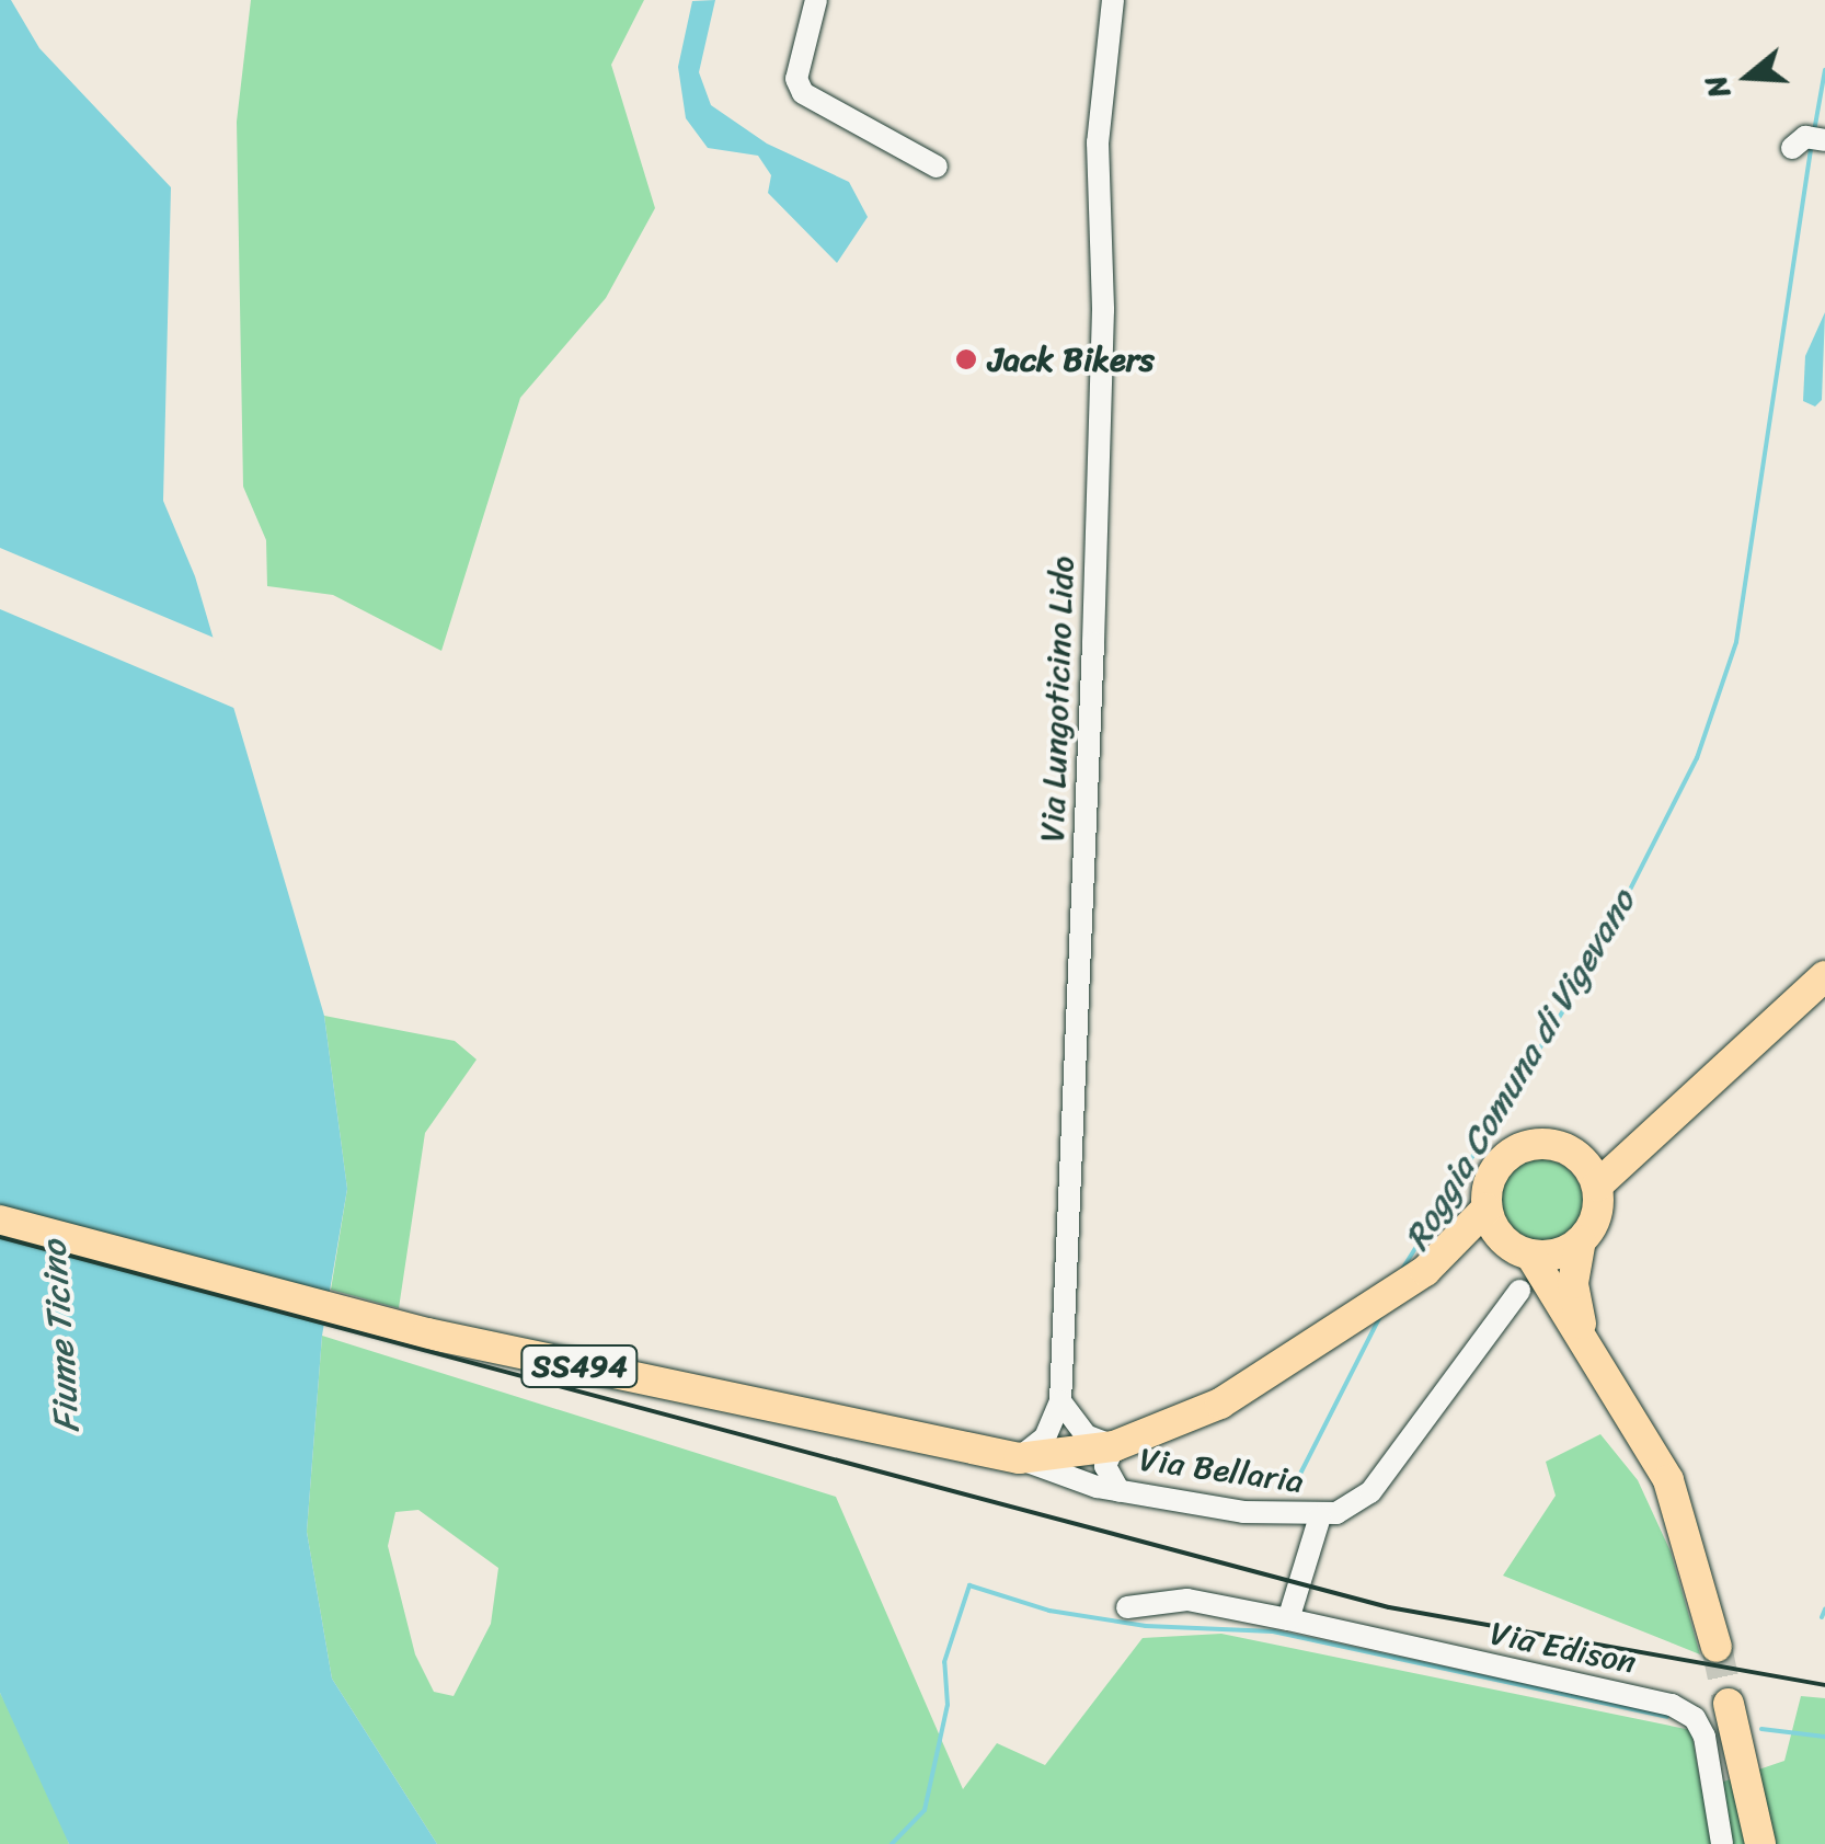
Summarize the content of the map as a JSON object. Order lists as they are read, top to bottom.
{
  "streets": {
    "main road": ["SS494"],
    "street": ["Via Lungoticino Lido", "Via Bellaria", "Via Edison"]
  },
  "crossings": [
    ["SS494", "Via Bellaria"]
  ],
  "water": ["Roggia Comuna di Vigevano", "Fiume Ticino"],
  "places": ["Jack Bikers"],
  "north": "left"
}
